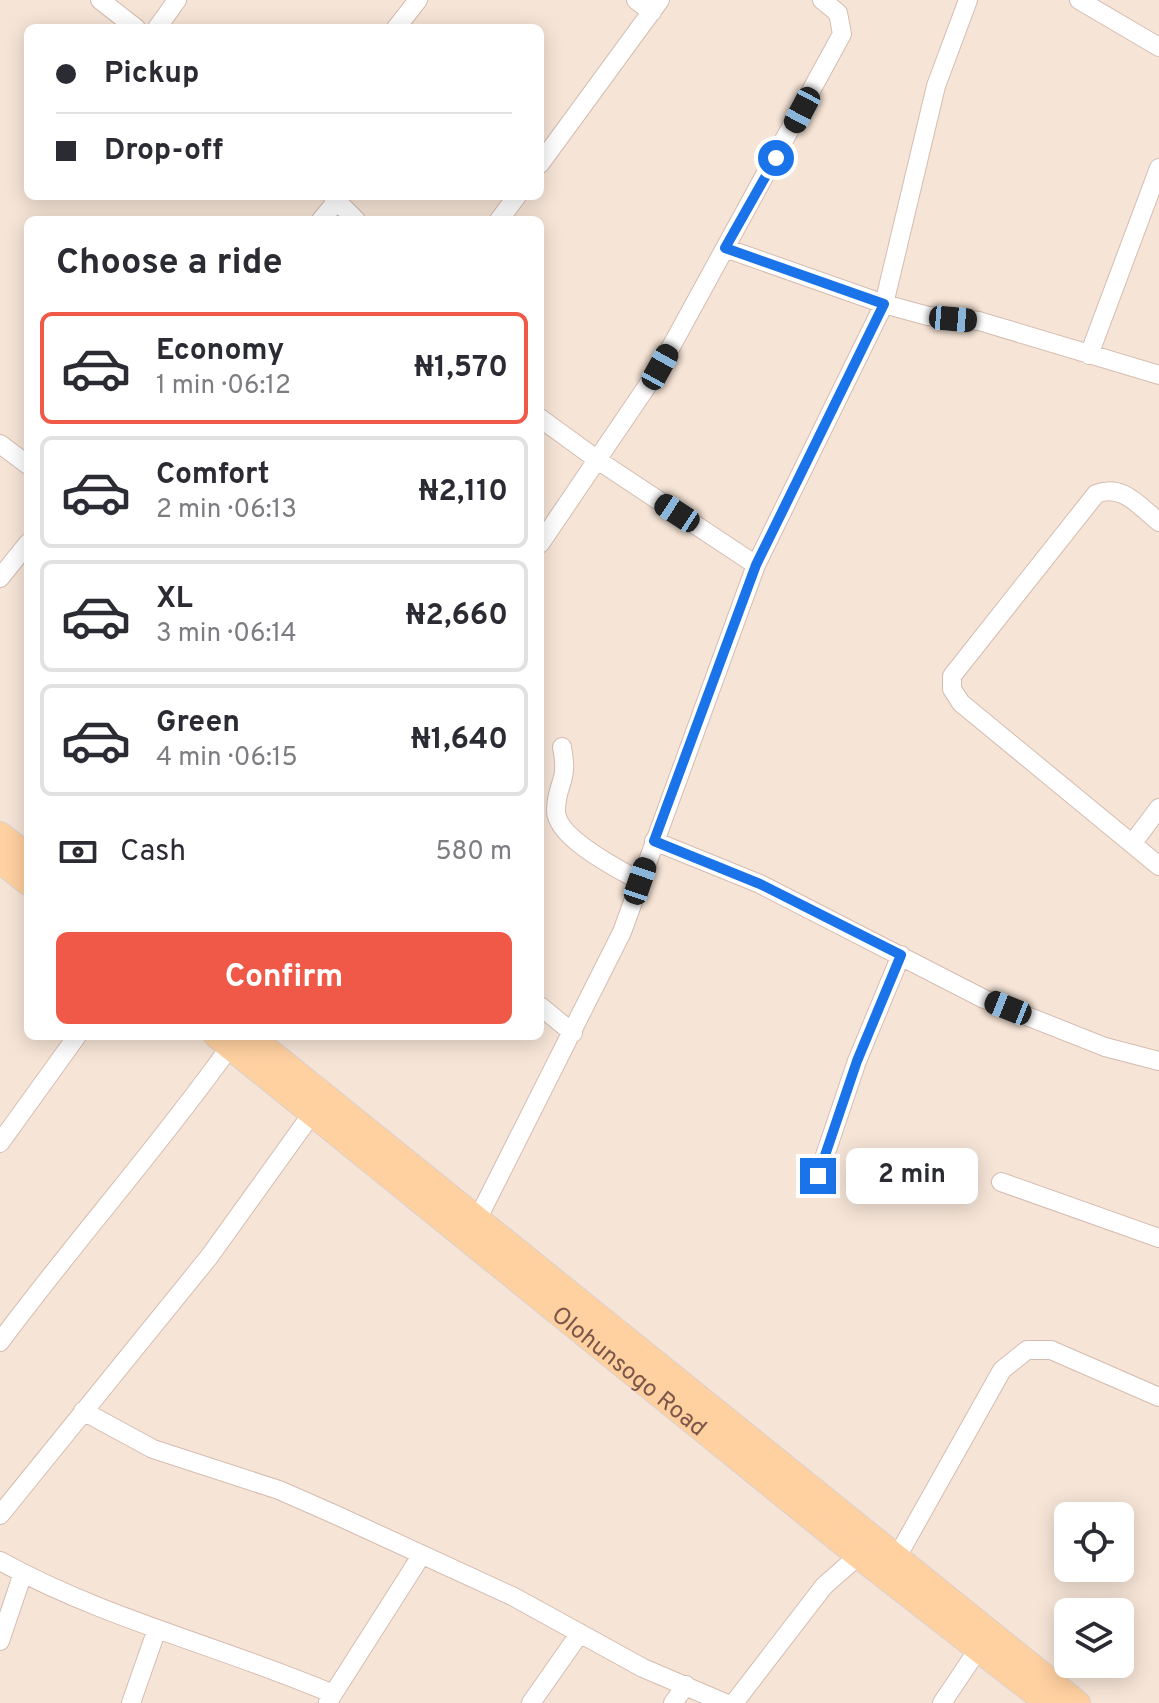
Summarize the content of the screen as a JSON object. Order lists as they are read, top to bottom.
{
  "streets": {
    "main road": ["Olohunsogo Road"]
  },
  "page": {
    "banner": ["Pickup", "Drop-off"],
    "heading": "Choose a ride",
    "list": [
      {
        "name": "Economy",
        "note": "1 min · 06:12",
        "value": "₦1,570"
      },
      {
        "name": "Comfort",
        "note": "2 min · 06:13",
        "value": "₦2,110"
      },
      {
        "name": "XL",
        "note": "3 min · 06:14",
        "value": "₦2,660"
      },
      {
        "name": "Green",
        "note": "4 min · 06:15",
        "value": "₦1,640"
      }
    ],
    "pay": ["Cash", "580 m"],
    "buttons": "Confirm",
    "bubble": "2 min"
  }
}
